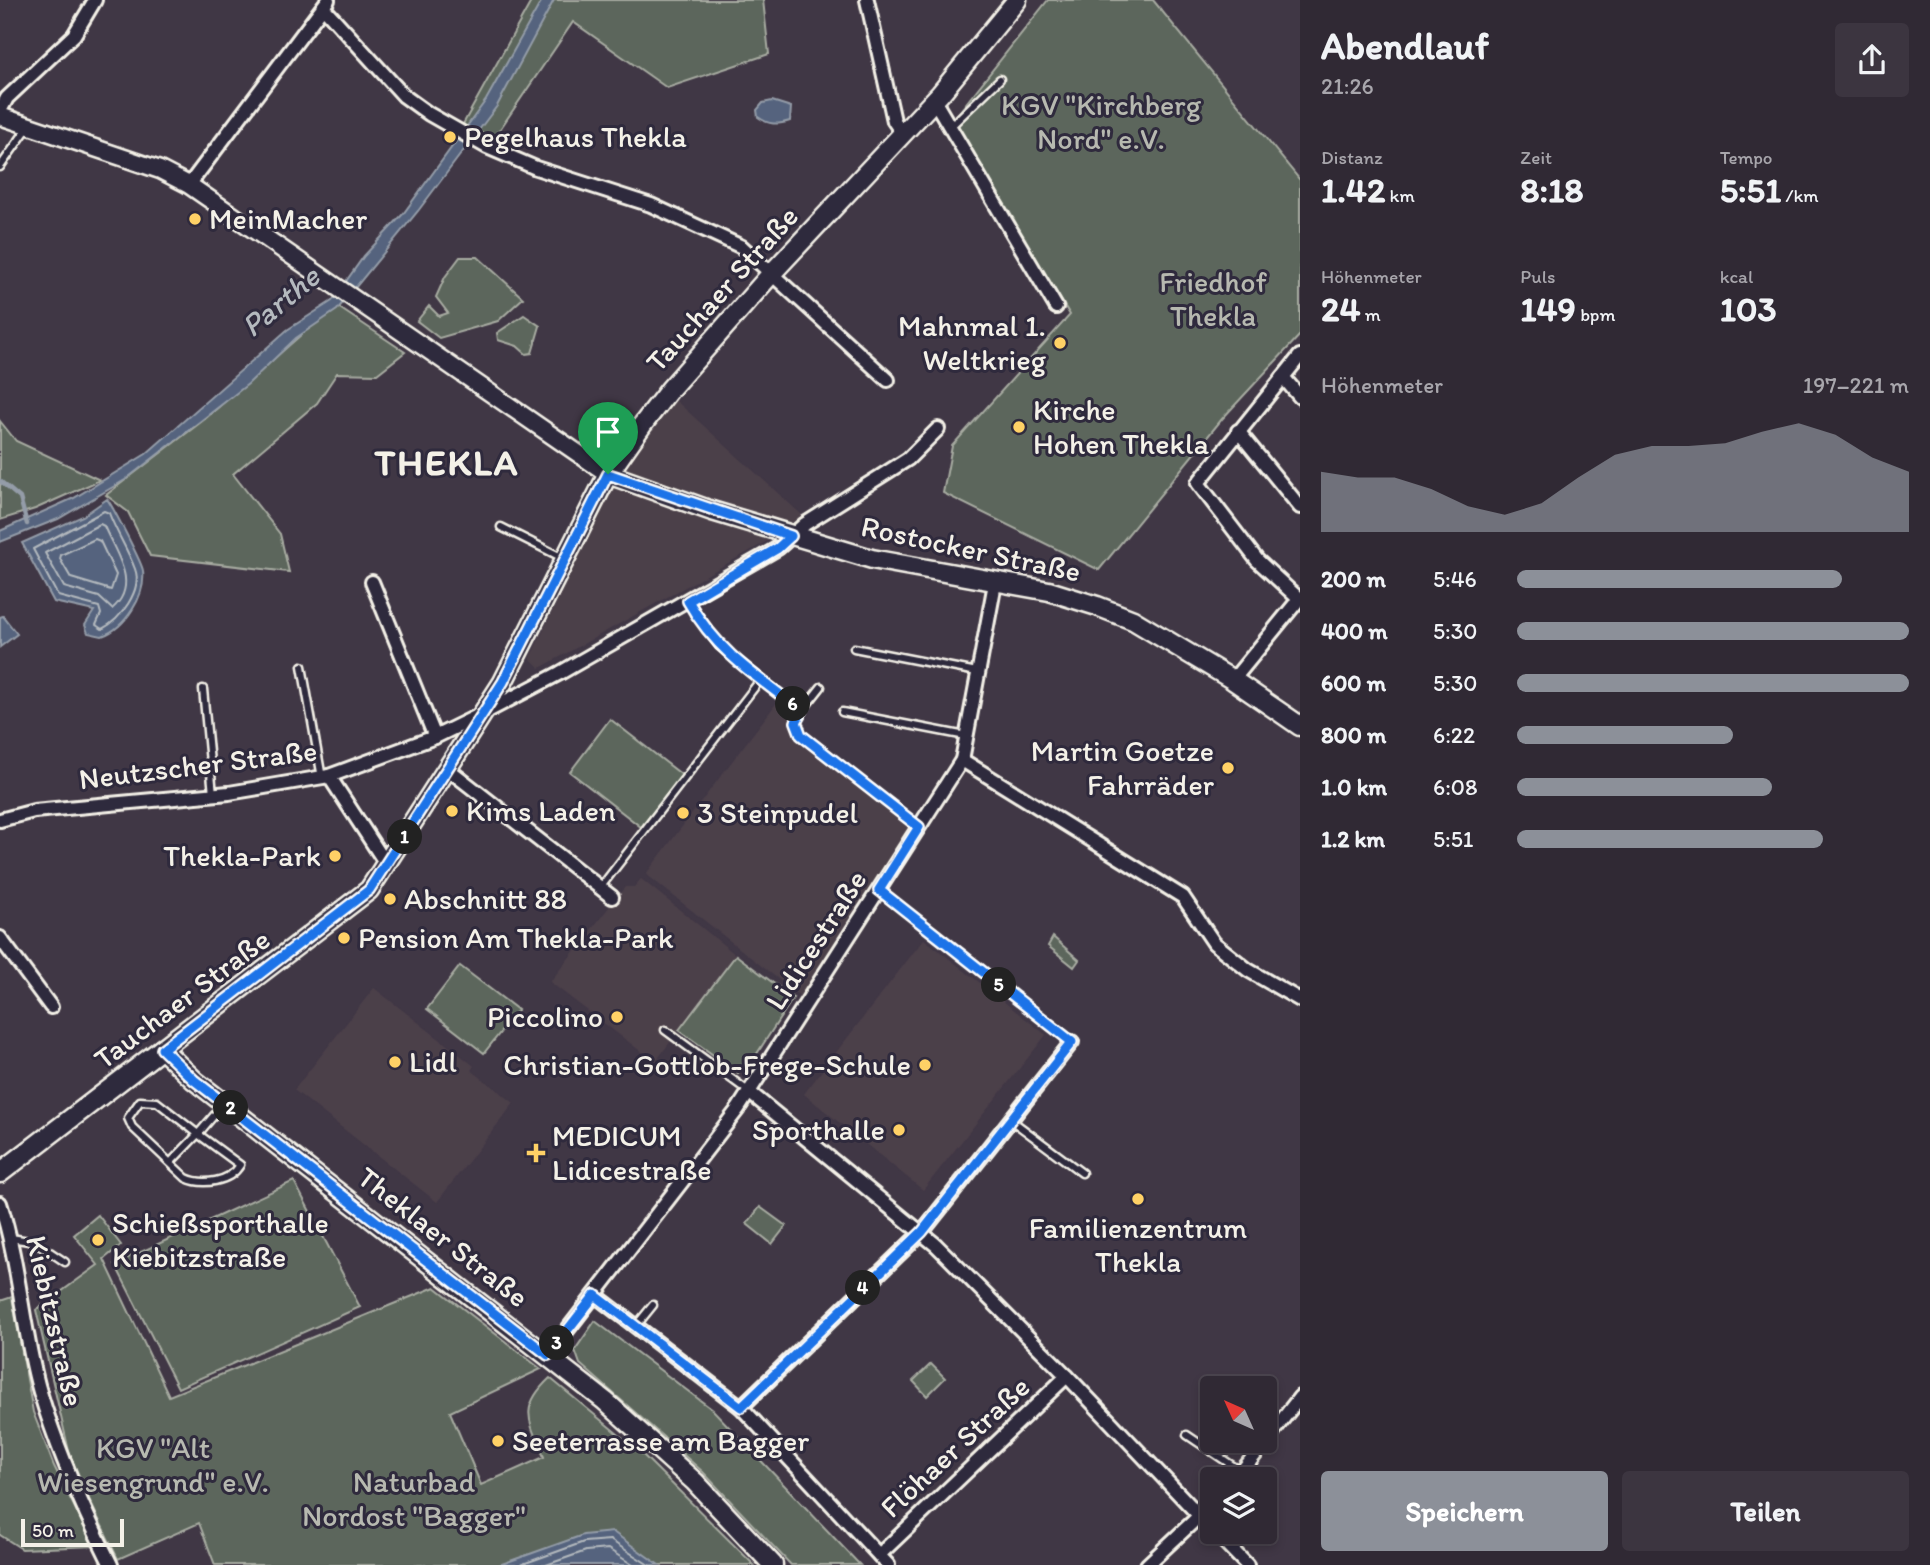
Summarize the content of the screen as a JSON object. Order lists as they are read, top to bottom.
{
  "streets": {
    "main road": ["Tauchaer Straße", "Rostocker Straße", "Theklaer Straße"],
    "street": [
      "Neutzscher Straße",
      "Lidicestraße",
      "Kiebitzstraße",
      "Flöhaer Straße"
    ]
  },
  "crossings": [
    ["Tauchaer Straße", "Rostocker Straße"],
    ["Tauchaer Straße", "Neutzscher Straße"],
    ["Tauchaer Straße", "Theklaer Straße"],
    ["Rostocker Straße", "Neutzscher Straße"],
    ["Rostocker Straße", "Lidicestraße"],
    ["Lidicestraße", "Theklaer Straße"]
  ],
  "districts": ["THEKLA"],
  "water": ["Parthe"],
  "parks": [
    "KGV \"Kirchberg Nord\" e.V.",
    "Friedhof Thekla",
    "KGV \"Alt Wiesengrund\" e.V.",
    "Naturbad Nordost \"Bagger\""
  ],
  "places": {
    "other": [
      "Pegelhaus Thekla",
      "MeinMacher",
      "Mahnmal 1. Weltkrieg",
      "Kirche Hohen Thekla",
      "Martin Goetze Fahrräder",
      "Kims Laden",
      "3 Steinpudel",
      "Thekla-Park",
      "Abschnitt 88",
      "Pension Am Thekla-Park",
      "Piccolino",
      "Lidl",
      "Christian-Gottlob-Frege-Schule",
      "Sporthalle",
      "Familienzentrum Thekla",
      "Schießsporthalle Kiebitzstraße",
      "Seeterrasse am Bagger"
    ],
    "health": ["MEDICUM Lidicestraße"]
  },
  "scale_bar": "50 m",
  "north": "top left",
  "page": {
    "heading": ["Abendlauf", "21:26"],
    "stats": [
      ["Distanz", "1.42 km"],
      ["Zeit", "8:18"],
      ["Tempo", "5:51 /km"],
      ["Höhenmeter", "24 m"],
      ["Puls", "149 bpm"],
      ["kcal", "103"]
    ],
    "chart": ["Höhenmeter", "197–221 m"],
    "list": [
      {
        "name": "200 m",
        "note": "5:46"
      },
      {
        "name": "400 m",
        "note": "5:30"
      },
      {
        "name": "600 m",
        "note": "5:30"
      },
      {
        "name": "800 m",
        "note": "6:22"
      },
      {
        "name": "1.0 km",
        "note": "6:08"
      },
      {
        "name": "1.2 km",
        "note": "5:51"
      }
    ],
    "pins": [
      "6",
      "1",
      "5",
      "2",
      "4",
      "3"
    ],
    "buttons": ["Speichern", "Teilen"],
    "scale": "50 m"
  }
}
